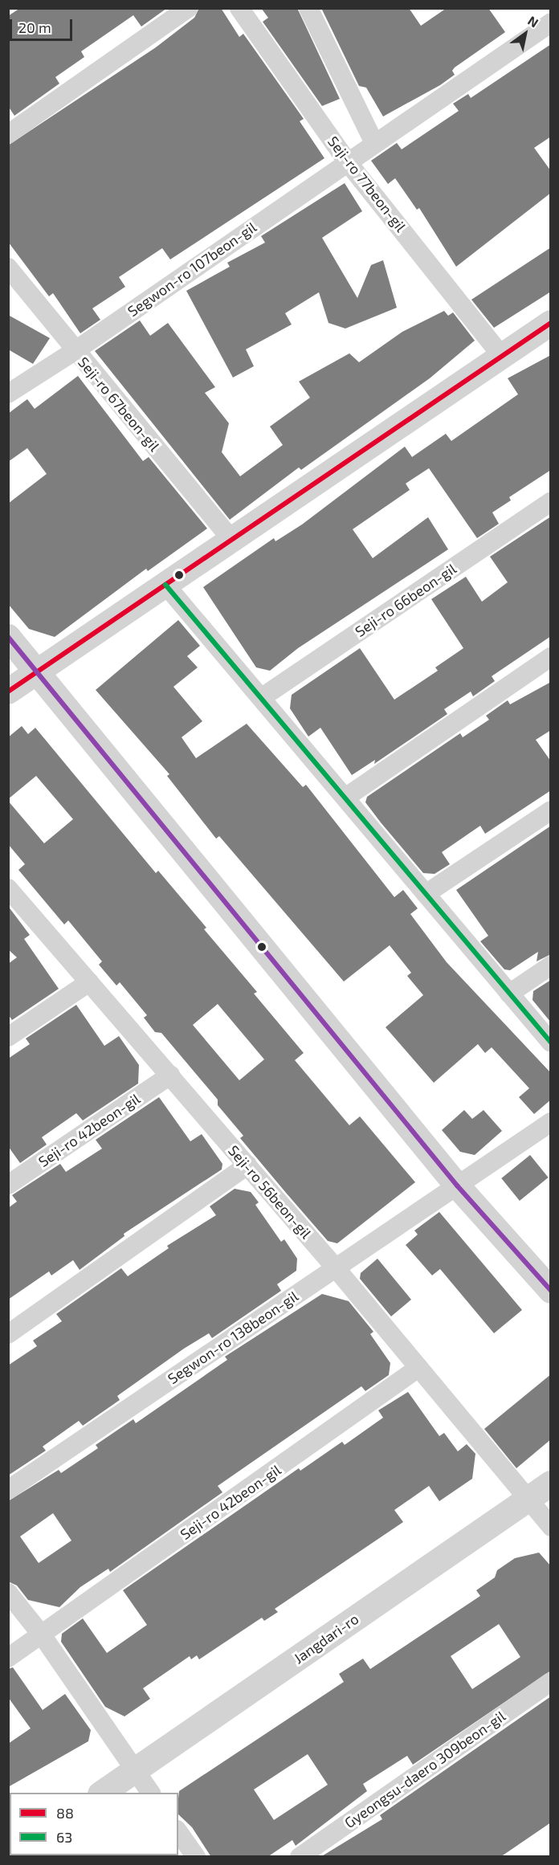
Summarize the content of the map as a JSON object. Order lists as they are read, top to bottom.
{
  "streets": {
    "street": [
      "Seji-ro 77beon-gil",
      "Segwon-ro 107beon-gil",
      "Seji-ro 67beon-gil",
      "Seji-ro 66beon-gil",
      "Seji-ro 42beon-gil",
      "Seji-ro 56beon-gil",
      "Segwon-ro 138beon-gil",
      "Jangdari-ro",
      "Gyeongsu-daero 309beon-gil"
    ]
  },
  "crossings": [
    ["Seji-ro 77beon-gil", "Segwon-ro 107beon-gil"],
    ["Segwon-ro 107beon-gil", "Seji-ro 67beon-gil"],
    ["Seji-ro 42beon-gil", "Seji-ro 56beon-gil"],
    ["Seji-ro 56beon-gil", "Segwon-ro 138beon-gil"],
    ["Seji-ro 56beon-gil", "Jangdari-ro"]
  ],
  "lines": ["transit line 88", "transit line 63"],
  "legend": ["88", "63"],
  "scale_bar": "20 m",
  "north": "top right"
}
